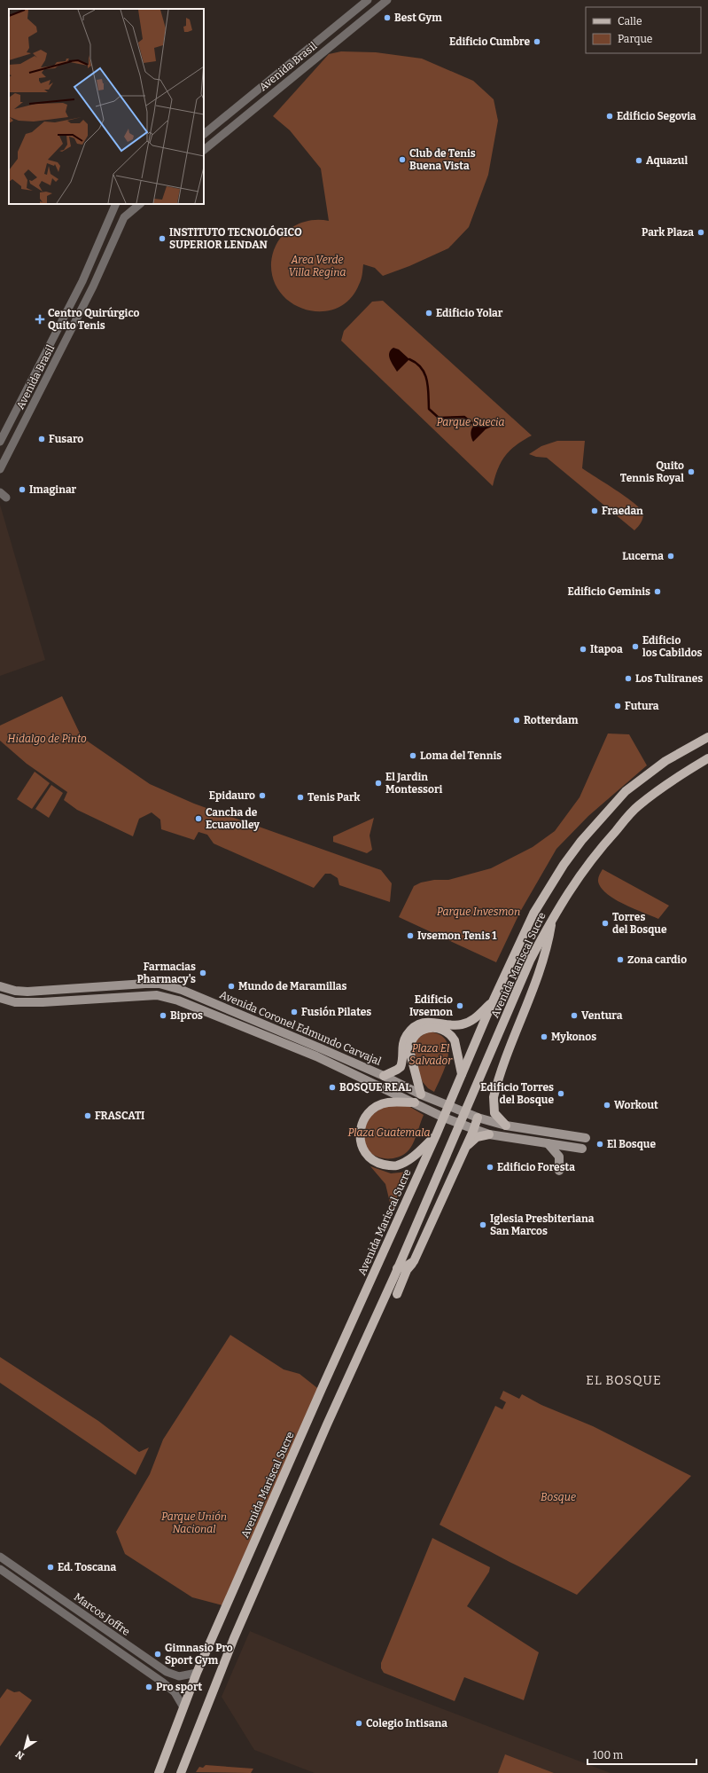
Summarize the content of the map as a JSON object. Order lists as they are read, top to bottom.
{
  "streets": {
    "main road": ["Avenida Mariscal Sucre", "Avenida Coronel Edmundo Carvajal"],
    "street": ["Avenida Brasil", "Marcos Joffre"]
  },
  "crossings": [
    ["Avenida Mariscal Sucre", "Marcos Joffre"]
  ],
  "districts": ["EL BOSQUE"],
  "parks": [
    "Area Verde Villa Regina",
    "Parque Suecia",
    "Hidalgo de Pinto",
    "Parque Invesmon",
    "Plaza El Salvador",
    "Plaza Guatemala",
    "Bosque",
    "Parque Unión Nacional"
  ],
  "places": {
    "other": [
      "Best Gym",
      "Edificio Cumbre",
      "Edificio Segovia",
      "Club de Tenis Buena Vista",
      "Aquazul",
      "Park Plaza",
      "INSTITUTO TECNOLÓGICO SUPERIOR LENDAN",
      "Edificio Yolar",
      "Fusaro",
      "Quito Tennis Royal",
      "Imaginar",
      "Fraedan",
      "Lucerna",
      "Edificio Geminis",
      "Edificio los Cabildos",
      "Itapoa",
      "Los Tuliranes",
      "Futura",
      "Rotterdam",
      "Loma del Tennis",
      "El Jardin Montessori",
      "Epidauro",
      "Tenis Park",
      "Cancha de Ecuavolley",
      "Torres del Bosque",
      "Ivsemon Tenis 1",
      "Zona cardio",
      "Farmacias Pharmacy's",
      "Mundo de Maramillas",
      "Edificio Ivsemon",
      "Fusión Pilates",
      "Bipros",
      "Ventura",
      "Mykonos",
      "BOSQUE REAL",
      "Edificio Torres del Bosque",
      "Workout",
      "FRASCATI",
      "El Bosque",
      "Edificio Foresta",
      "Iglesia Presbiteriana San Marcos",
      "Ed. Toscana",
      "Gimnasio Pro Sport Gym",
      "Pro sport",
      "Colegio Intisana"
    ],
    "health": ["Centro Quirúrgico Quito Tenis"]
  },
  "legend": ["Calle", "Parque"],
  "scale_bar": "100 m",
  "north": "bottom left"
}
